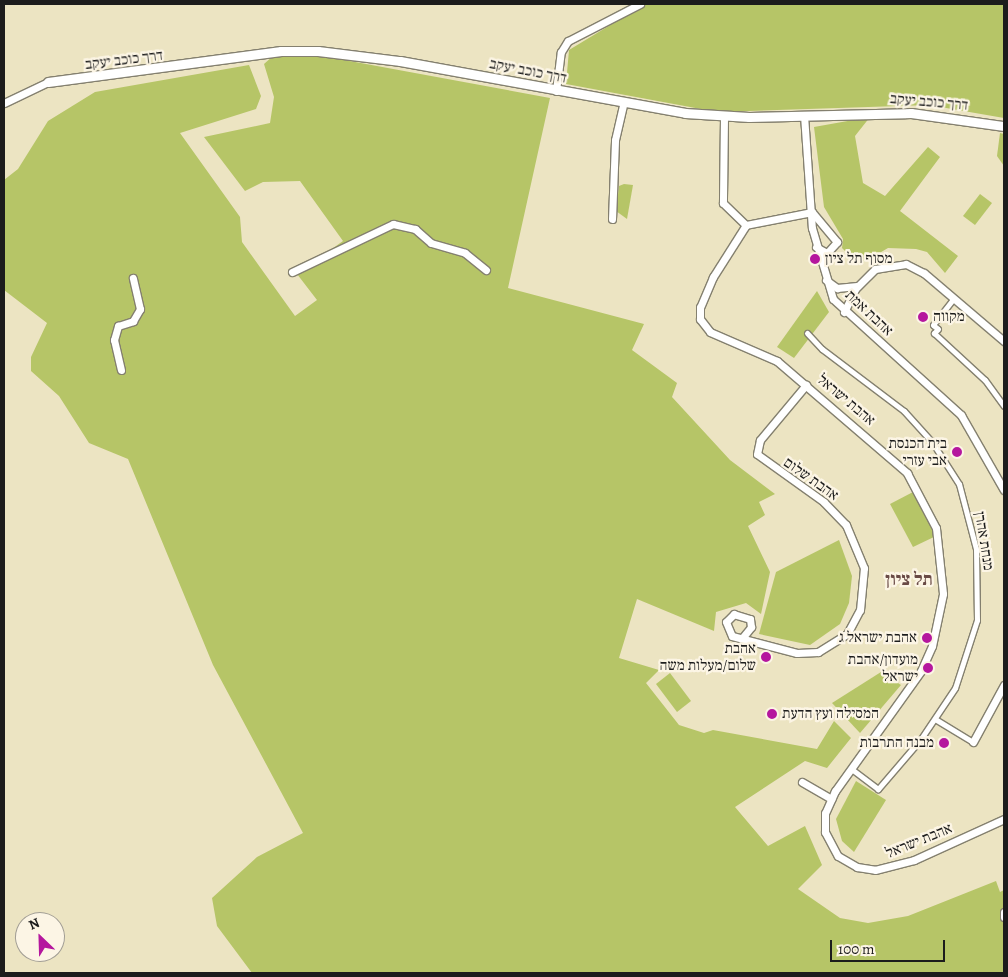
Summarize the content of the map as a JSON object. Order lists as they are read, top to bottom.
{
  "streets": {
    "street": [
      "דרך כוכב יעקב",
      "אהבת אמת",
      "אהבת ישראל",
      "אהבת שלום",
      "מנחת אהרן"
    ]
  },
  "crossings": [
    ["דרך כוכב יעקב", "אהבת אמת"],
    ["אהבת ישראל", "אהבת שלום"],
    ["אהבת ישראל", "מנחת אהרן"]
  ],
  "districts": ["תל ציון"],
  "places": [
    "מסוף תל ציון",
    "מקווה",
    "בית הכנסת אבי עזרי",
    "אהבת ישראל ג",
    "אהבת שלום/מעלות משה",
    "מועדון/אהבת ישראל",
    "המסילה ועץ הדעת",
    "מבנה התרבות"
  ],
  "scale_bar": "100 m",
  "north": "top left"
}
